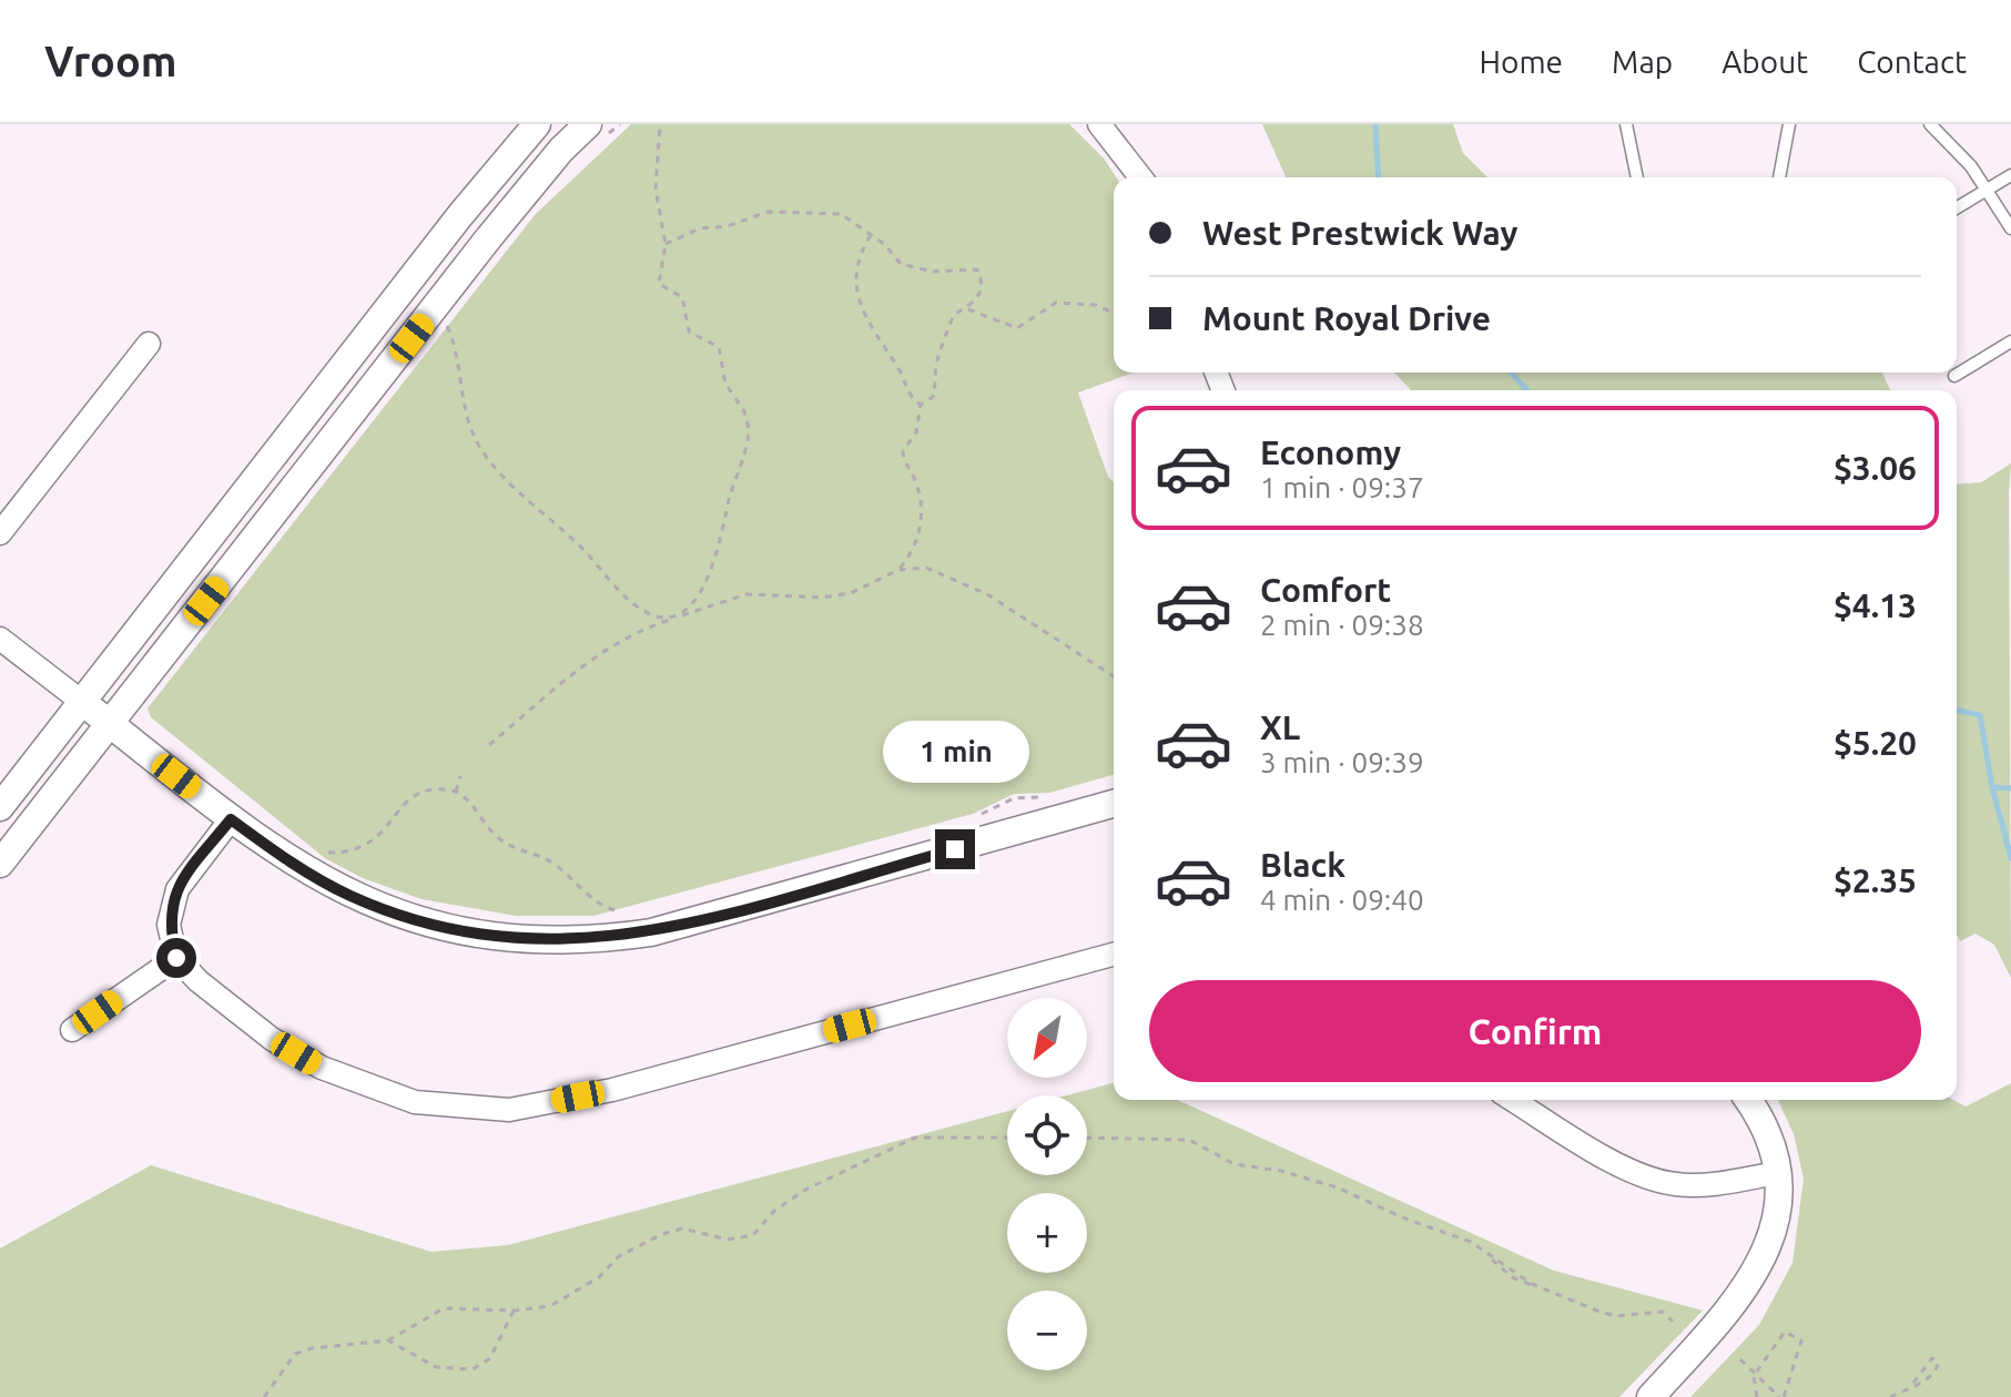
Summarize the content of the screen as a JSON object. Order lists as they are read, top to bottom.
{
  "north": "bottom left",
  "page": {
    "header": "Vroom",
    "nav": [
      "Home",
      "Map",
      "About",
      "Contact"
    ],
    "banner": ["West Prestwick Way", "Mount Royal Drive"],
    "list": [
      {
        "name": "Economy",
        "note": "1 min · 09:37",
        "value": "$3.06"
      },
      {
        "name": "Comfort",
        "note": "2 min · 09:38",
        "value": "$4.13"
      },
      {
        "name": "XL",
        "note": "3 min · 09:39",
        "value": "$5.20"
      },
      {
        "name": "Black",
        "note": "4 min · 09:40",
        "value": "$2.35"
      }
    ],
    "bubble": "1 min",
    "buttons": "Confirm",
    "map_buttons": ["+", "−"]
  }
}
